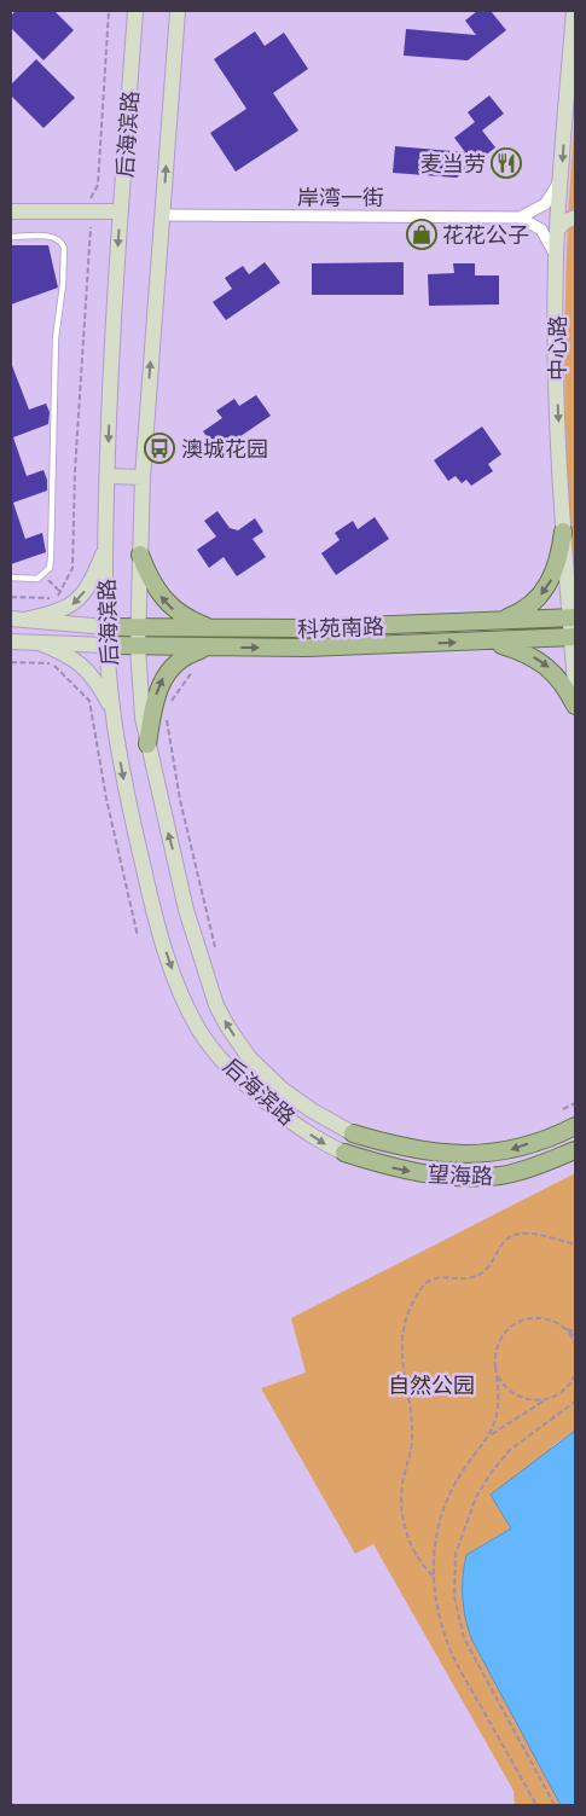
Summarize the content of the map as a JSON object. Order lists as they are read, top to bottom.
{
  "streets": {
    "main road": [
      "后海滨路",
      "中心路",
      "科苑南路",
      "望海路"
    ],
    "street": ["岸湾一街"]
  },
  "crossings": [
    ["后海滨路", "岸湾一街"],
    ["后海滨路", "科苑南路"],
    ["后海滨路", "望海路"],
    ["中心路", "科苑南路"]
  ],
  "one_way": ["中心路"],
  "parks": ["自然公园"],
  "places": {
    "restaurant": ["麦当劳"],
    "shop": ["花花公子"],
    "bus stop": ["澳城花园"]
  }
}
